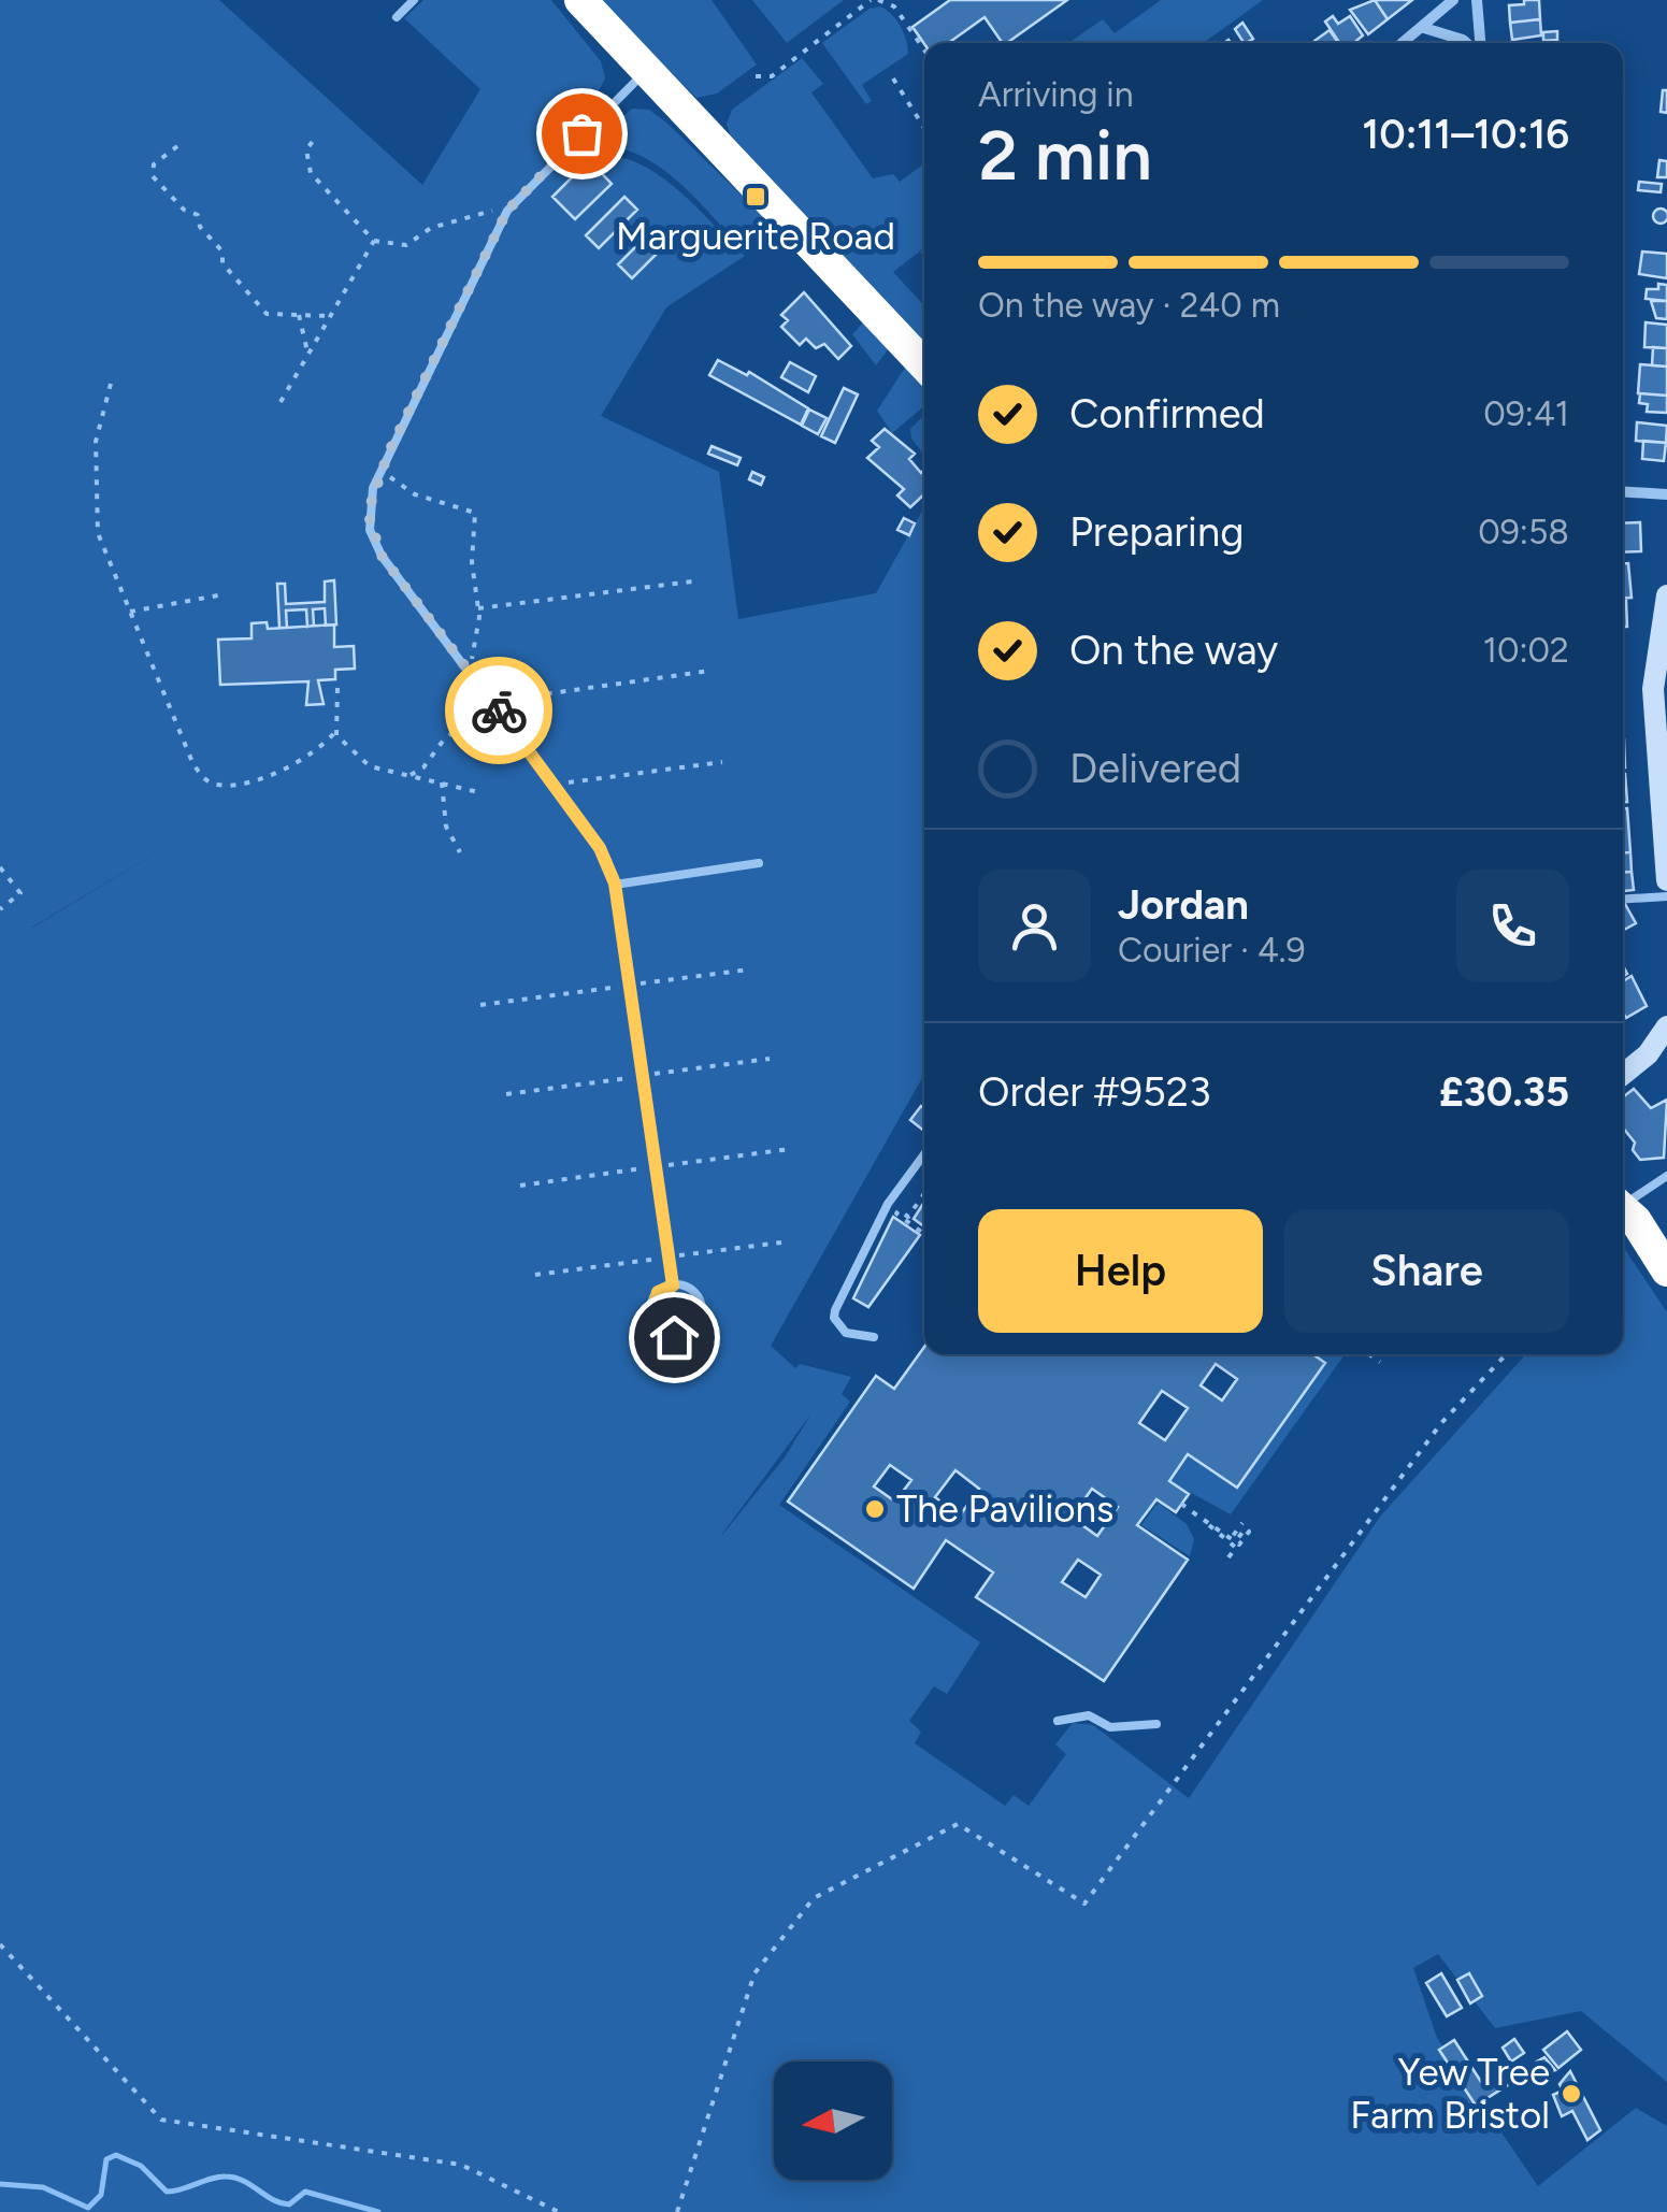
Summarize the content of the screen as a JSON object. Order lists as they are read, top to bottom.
{
  "places": {
    "transit": ["Marguerite Road"],
    "other": ["The Pavilions", "Yew Tree Farm Bristol"]
  },
  "north": "left",
  "page": {
    "heading": ["2 min", "Arriving in", "10:11–10:16"],
    "panel": [
      "Jordan",
      "Courier · 4.9",
      "Order #9523",
      "£30.35"
    ],
    "bar": "On the way · 240 m",
    "list": [
      ["Confirmed", "09:41"],
      ["Preparing", "09:58"],
      ["On the way", "10:02"],
      "Delivered"
    ],
    "buttons": ["Help", "Share"]
  }
}
